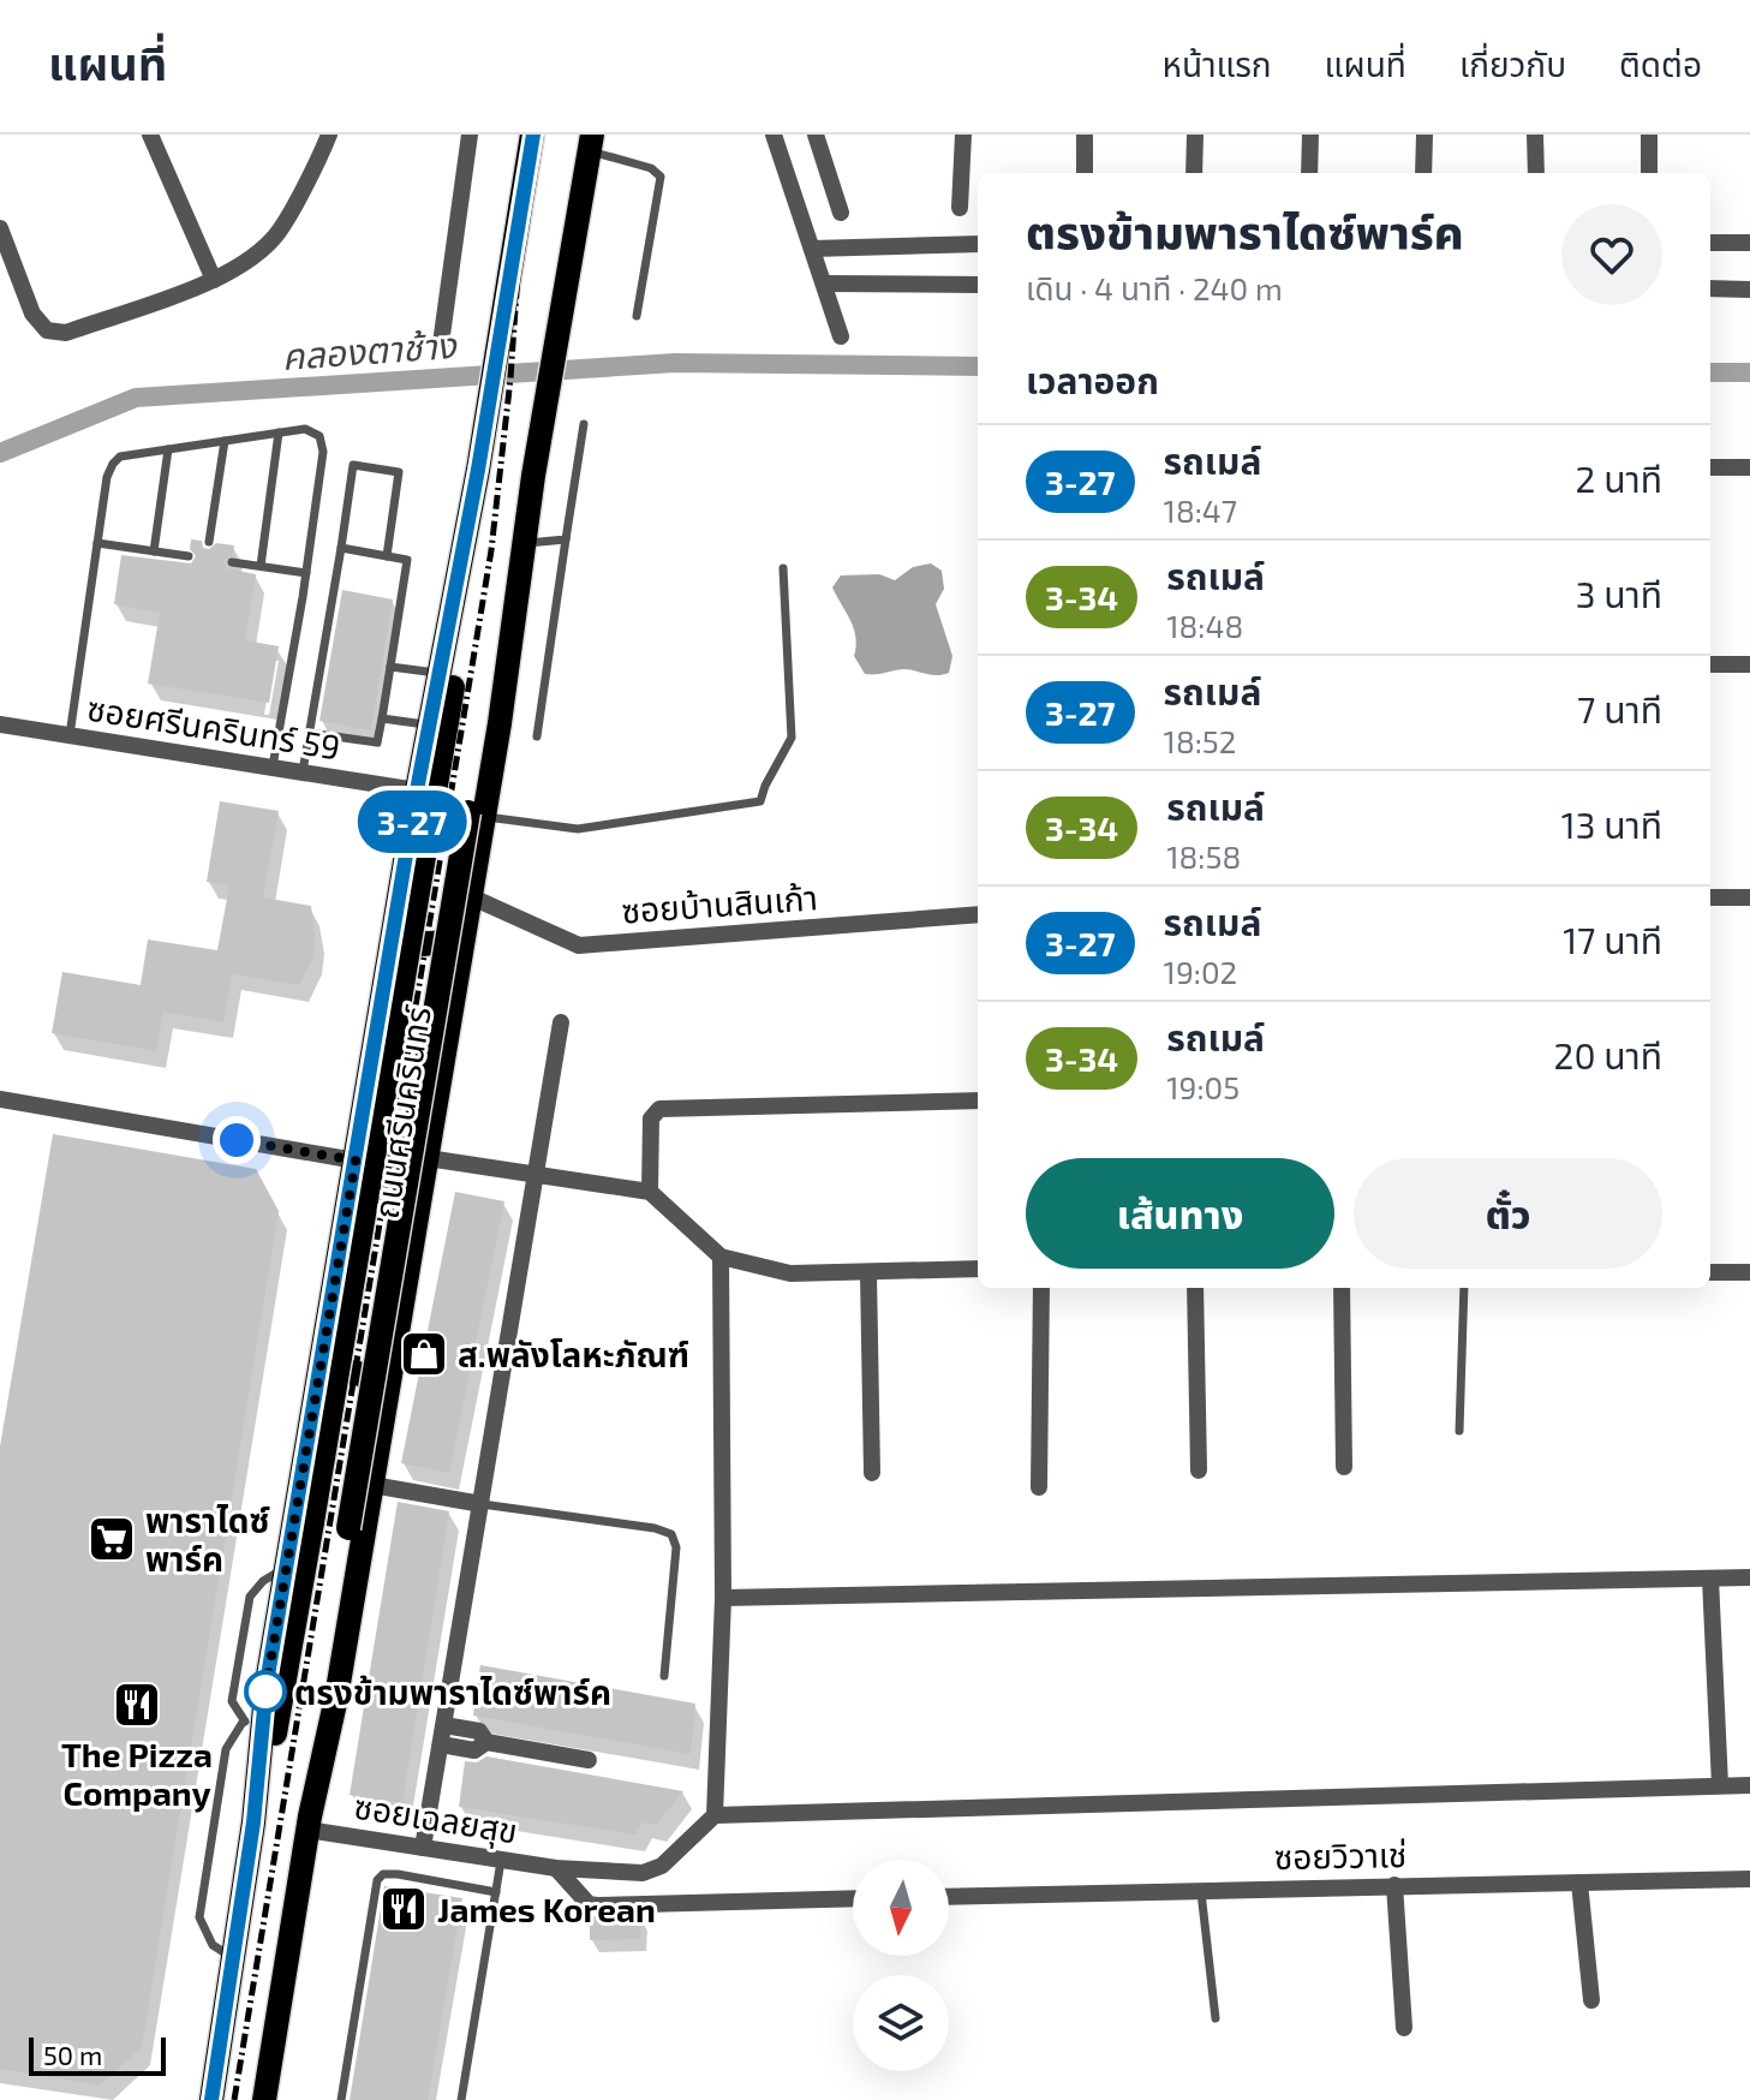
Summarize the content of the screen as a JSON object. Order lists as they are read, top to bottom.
{
  "streets": {
    "main road": ["ถนนศรีนครินทร์"],
    "street": [
      "ซอยศรีนครินทร์ 59",
      "ซอยบ้านสินเก้า",
      "ซอยเฉลยสุข",
      "ซอยวิวาเช่"
    ]
  },
  "crossings": [
    ["ซอยศรีนครินทร์ 59", "ถนนศรีนครินทร์"],
    ["ซอยบ้านสินเก้า", "ถนนศรีนครินทร์"],
    ["ถนนศรีนครินทร์", "ซอยเฉลยสุข"]
  ],
  "water": ["คลองตาช้าง"],
  "places": {
    "shop": ["ส.พลังโลหะภัณฑ์"],
    "supermarket": ["พาราไดซ์ พาร์ค"],
    "other": ["ตรงข้ามพาราไดซ์พาร์ค"],
    "restaurant": ["The Pizza Company", "James Korean"]
  },
  "lines": ["bus line 3-27"],
  "scale_bar": "50 m",
  "north": "bottom",
  "page": {
    "header": "แผนที่",
    "nav": [
      "หน้าแรก",
      "แผนที่",
      "เกี่ยวกับ",
      "ติดต่อ"
    ],
    "on_map": "3-27",
    "heading": [
      ["ตรงข้ามพาราไดซ์พาร์ค", "เดิน · 4 นาที · 240 m"],
      "เวลาออก"
    ],
    "list": [
      {
        "mark": "3-27",
        "name": "รถเมล์",
        "note": "18:47",
        "value": "2 นาที"
      },
      {
        "mark": "3-34",
        "name": "รถเมล์",
        "note": "18:48",
        "value": "3 นาที"
      },
      {
        "mark": "3-27",
        "name": "รถเมล์",
        "note": "18:52",
        "value": "7 นาที"
      },
      {
        "mark": "3-34",
        "name": "รถเมล์",
        "note": "18:58",
        "value": "13 นาที"
      },
      {
        "mark": "3-27",
        "name": "รถเมล์",
        "note": "19:02",
        "value": "17 นาที"
      },
      {
        "mark": "3-34",
        "name": "รถเมล์",
        "note": "19:05",
        "value": "20 นาที"
      }
    ],
    "buttons": ["เส้นทาง", "ตั๋ว"],
    "scale": "50 m"
  }
}
